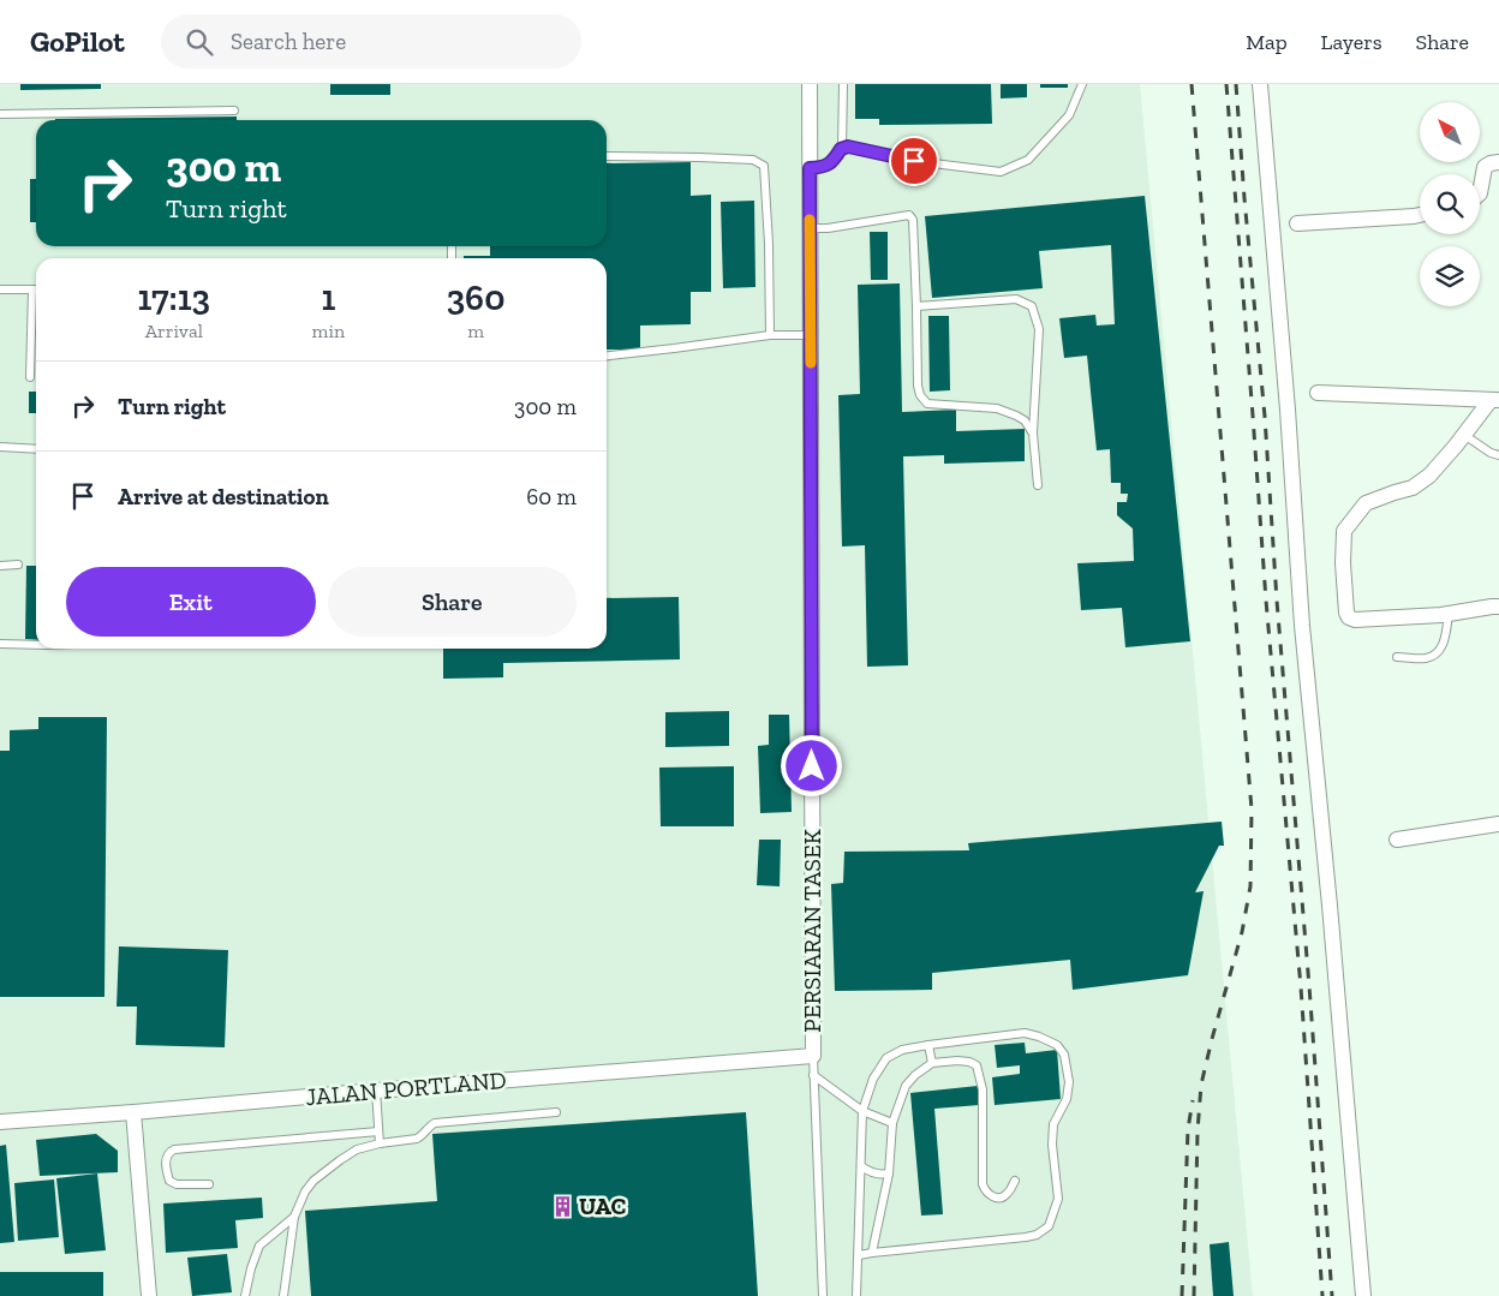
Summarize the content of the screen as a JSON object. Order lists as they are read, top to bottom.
{
  "streets": {
    "street": ["PERSIARAN TASEK", "JALAN PORTLAND"]
  },
  "crossings": [
    ["PERSIARAN TASEK", "JALAN PORTLAND"]
  ],
  "places": {
    "building": ["UAC"]
  },
  "north": "top left",
  "page": {
    "header": "GoPilot",
    "search": "Search here",
    "nav": ["Map", "Layers", "Share"],
    "turn": ["300 m", "Turn right"],
    "eta": [
      "17:13",
      "Arrival",
      "1",
      "min",
      "360",
      "m"
    ],
    "list": [
      {
        "name": "Turn right",
        "value": "300 m"
      },
      {
        "name": "Arrive at destination",
        "value": "60 m"
      }
    ],
    "buttons": ["Exit", "Share"]
  }
}
